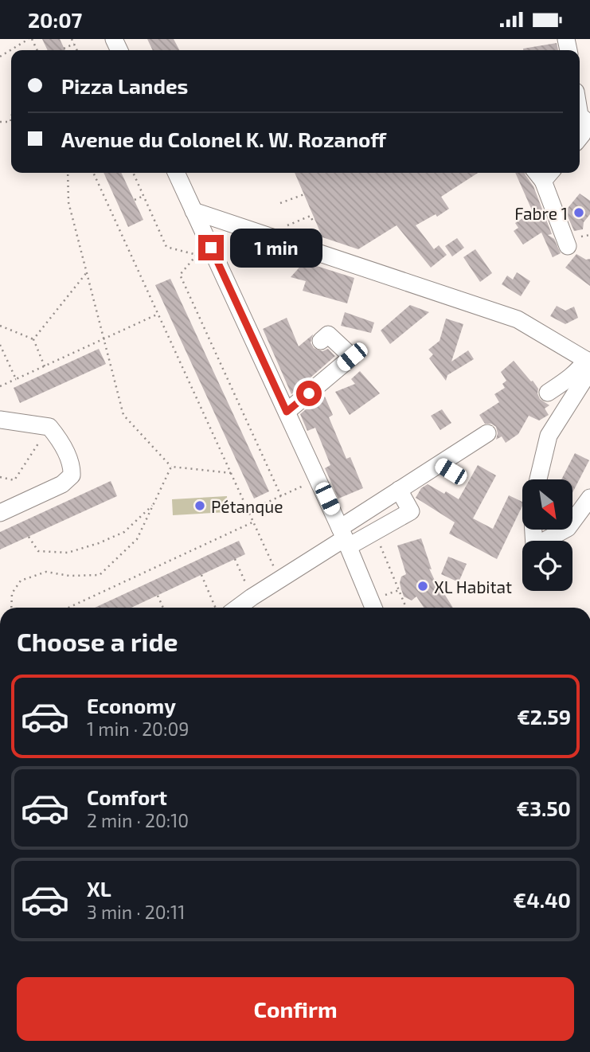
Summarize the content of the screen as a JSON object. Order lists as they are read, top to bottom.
{
  "places": ["Fabre 1", "Pétanque", "XL Habitat"],
  "north": "bottom right",
  "page": {
    "status": "20:07",
    "banner": ["Pizza Landes", "Avenue du Colonel K. W. Rozanoff"],
    "bubble": "1 min",
    "heading": "Choose a ride",
    "list": [
      {
        "name": "Economy",
        "note": "1 min · 20:09",
        "value": "€2.59"
      },
      {
        "name": "Comfort",
        "note": "2 min · 20:10",
        "value": "€3.50"
      },
      {
        "name": "XL",
        "note": "3 min · 20:11",
        "value": "€4.40"
      }
    ],
    "buttons": "Confirm"
  }
}
